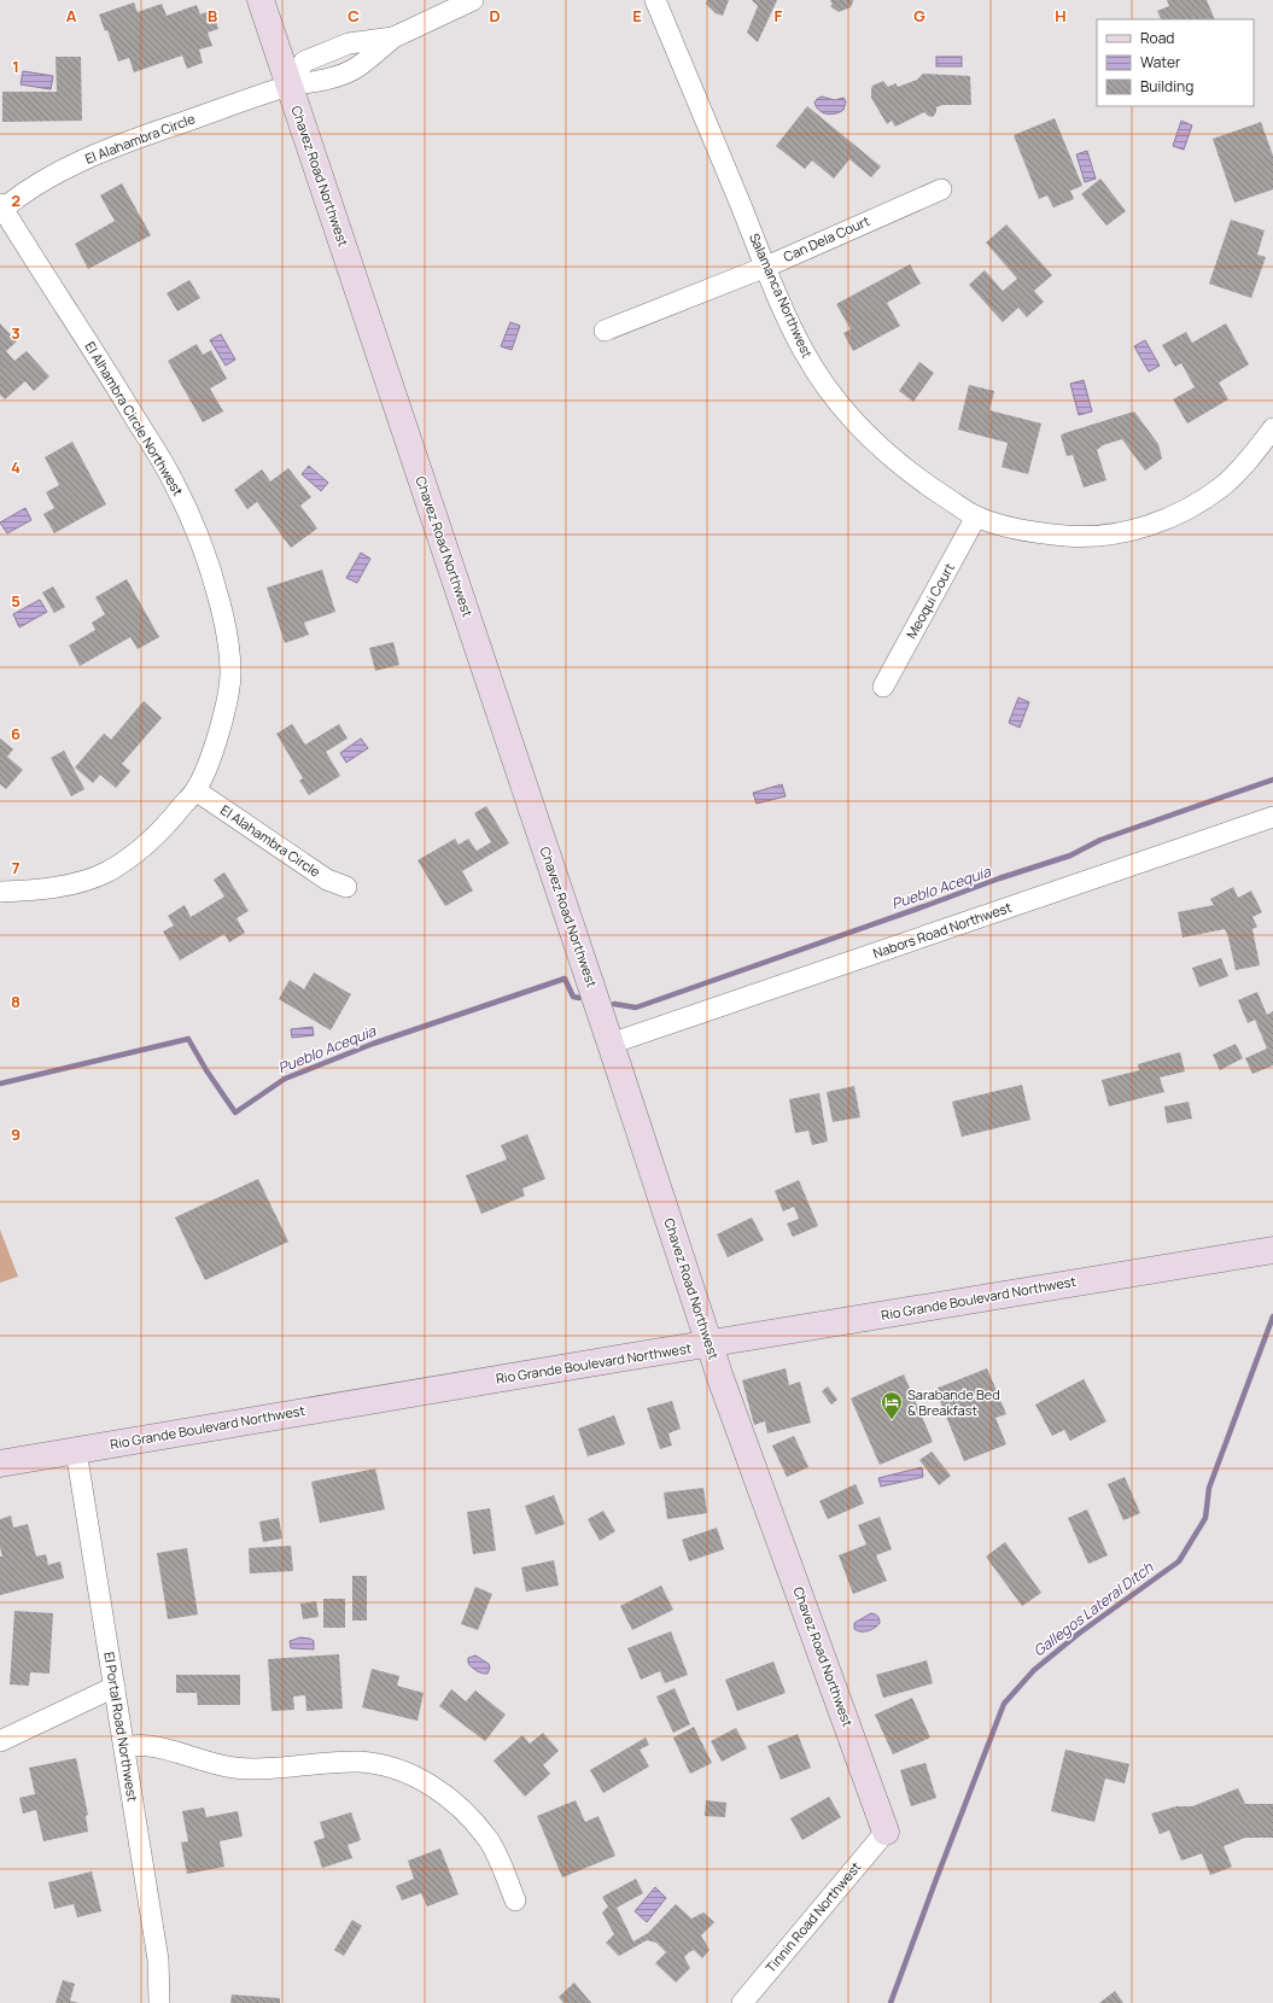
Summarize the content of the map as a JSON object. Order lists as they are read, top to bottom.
{
  "streets": {
    "street": [
      "El Alahambra Circle",
      "Chavez Road Northwest",
      "Can Dela Court",
      "Salamanca Northwest",
      "El Alhambra Circle Northwest",
      "Meoqui Court",
      "Nabors Road Northwest",
      "Rio Grande Boulevard Northwest",
      "El Portal Road Northwest",
      "Tinnin Road Northwest"
    ]
  },
  "crossings": [
    ["El Alahambra Circle", "Chavez Road Northwest"],
    ["El Alahambra Circle", "El Alhambra Circle Northwest"],
    ["Chavez Road Northwest", "Nabors Road Northwest"],
    ["Chavez Road Northwest", "Rio Grande Boulevard Northwest"],
    ["Chavez Road Northwest", "Tinnin Road Northwest"],
    ["Can Dela Court", "Salamanca Northwest"],
    ["Salamanca Northwest", "Meoqui Court"],
    ["Rio Grande Boulevard Northwest", "El Portal Road Northwest"]
  ],
  "water": ["Pueblo Acequia", "Gallegos Lateral Ditch"],
  "places": {
    "hotel": ["Sarabande Bed & Breakfast"]
  },
  "legend": ["Road", "Water", "Building"],
  "grid": {
    "columns": [
      "A",
      "B",
      "C",
      "D",
      "E",
      "F",
      "G",
      "H"
    ],
    "rows": [
      "1",
      "2",
      "3",
      "4",
      "5",
      "6",
      "7",
      "8",
      "9"
    ]
  }
}
